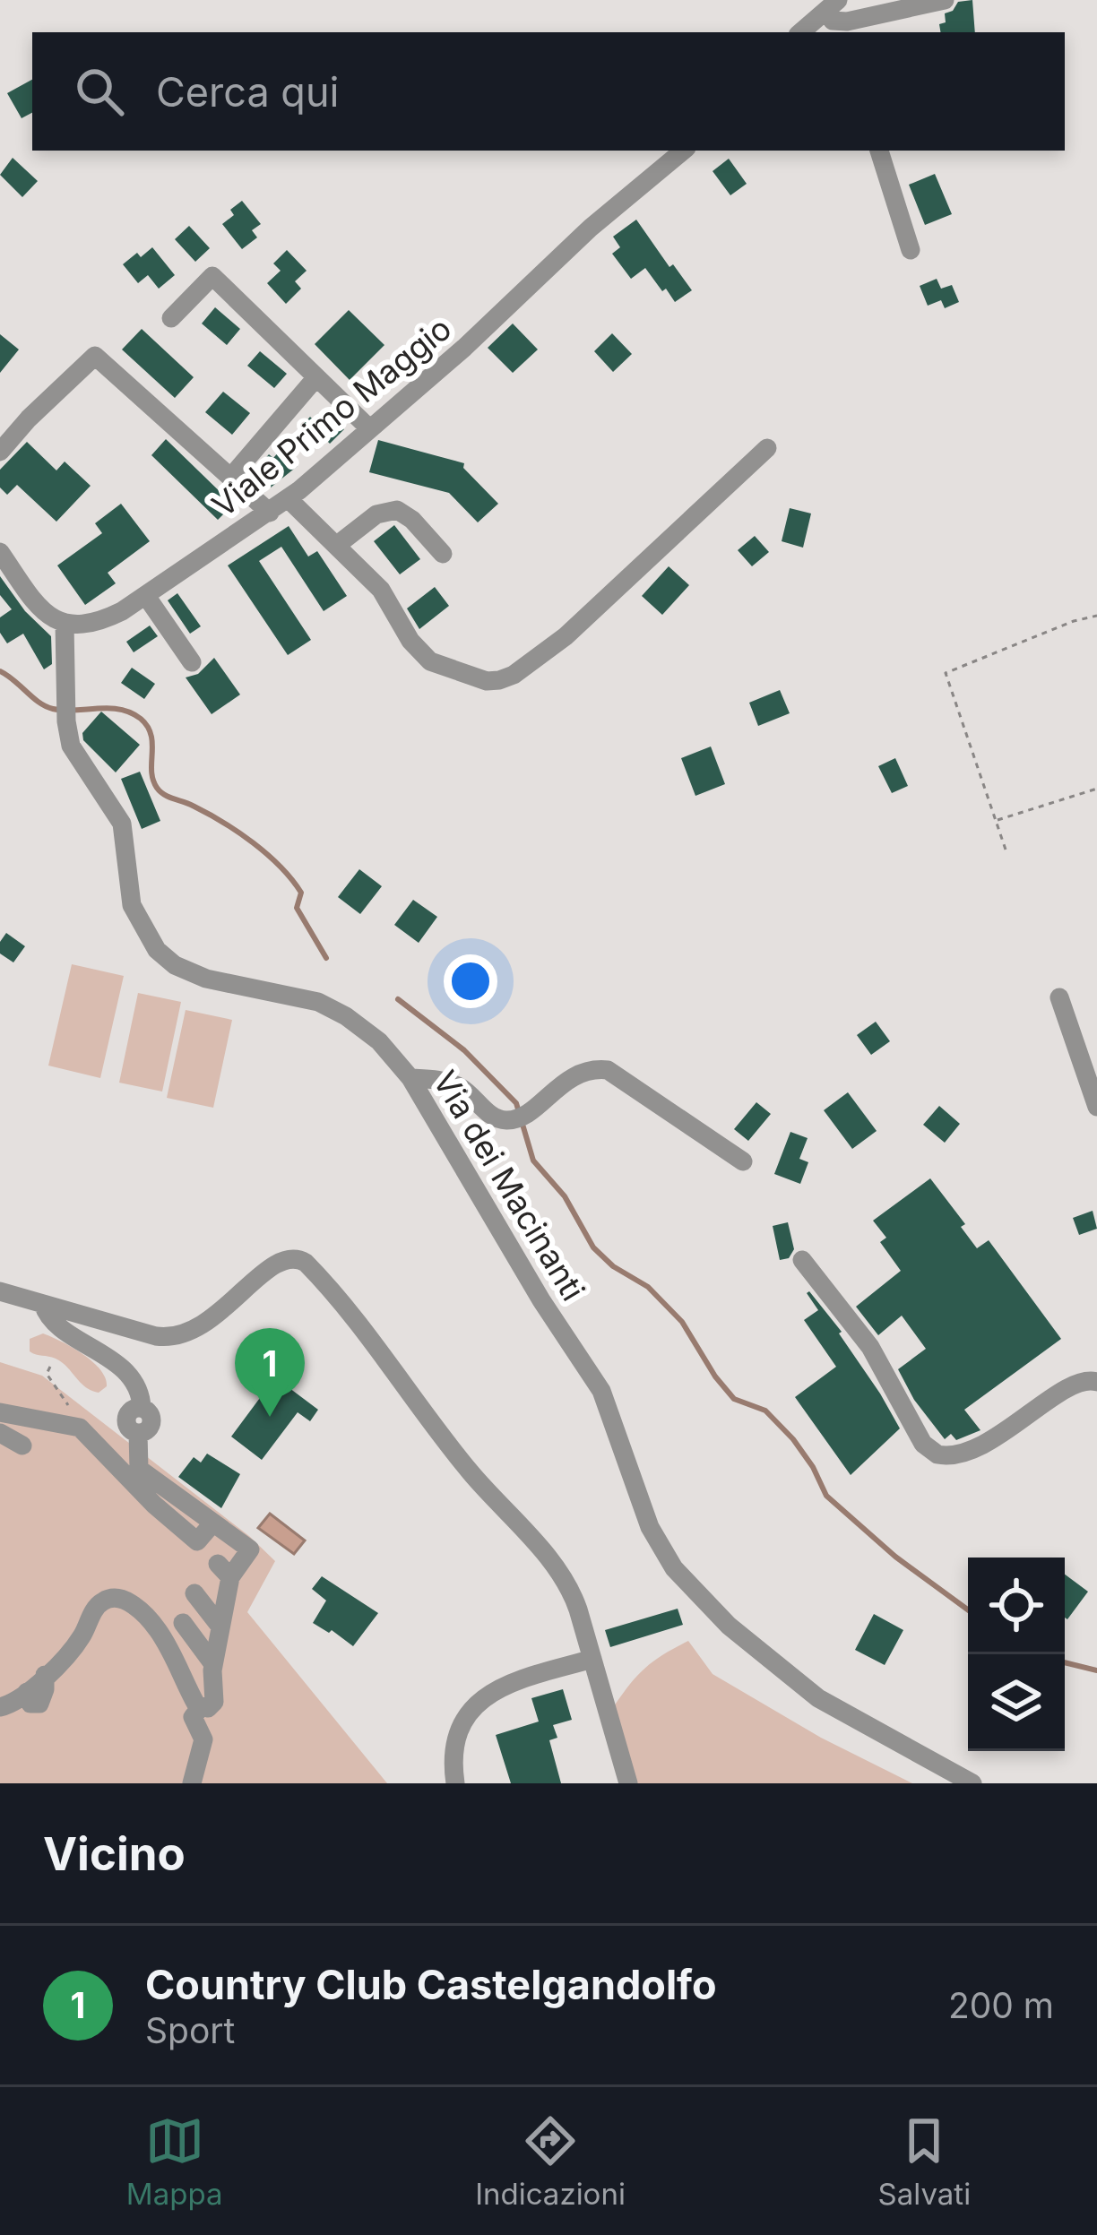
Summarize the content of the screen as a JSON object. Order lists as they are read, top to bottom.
{
  "streets": {
    "street": ["Viale Primo Maggio", "Via dei Macinanti"]
  },
  "crossings": [
    ["Viale Primo Maggio", "Via dei Macinanti"]
  ],
  "page": {
    "search": "Cerca qui",
    "pins": "1",
    "heading": "Vicino",
    "list": [
      {
        "mark": "1",
        "name": "Country Club Castelgandolfo",
        "note": "Sport",
        "value": "200 m"
      }
    ],
    "nav": ["Mappa", "Indicazioni", "Salvati"]
  }
}
